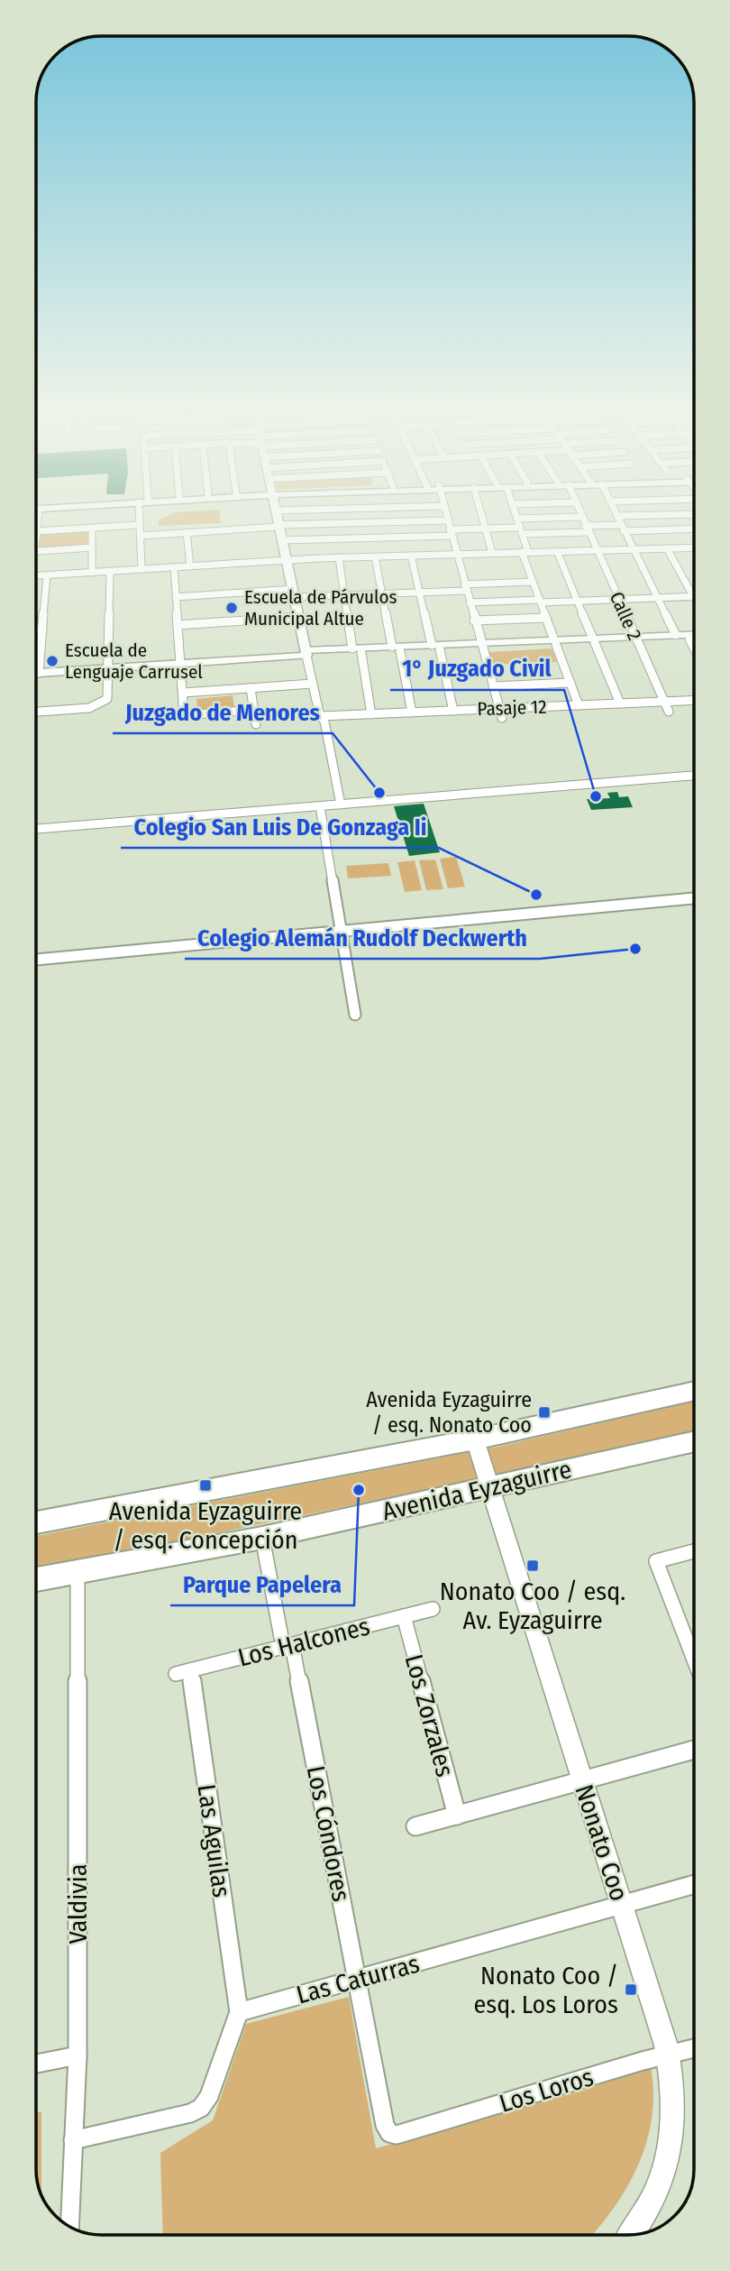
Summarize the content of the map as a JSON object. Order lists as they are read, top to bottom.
{
  "streets": {
    "main road": ["Avenida Eyzaguirre"],
    "street": [
      "Calle 2",
      "Pasaje 12",
      "Los Halcones",
      "Los Zorzales",
      "Los Cóndores",
      "Las Aguilas",
      "Nonato Coo",
      "Valdivia",
      "Las Caturras",
      "Los Loros"
    ]
  },
  "crossings": [
    ["Calle 2", "Pasaje 12"],
    ["Avenida Eyzaguirre", "Los Cóndores"],
    ["Avenida Eyzaguirre", "Nonato Coo"],
    ["Avenida Eyzaguirre", "Valdivia"],
    ["Los Halcones", "Los Zorzales"],
    ["Los Halcones", "Los Cóndores"],
    ["Los Halcones", "Las Aguilas"],
    ["Los Cóndores", "Las Caturras"],
    ["Los Cóndores", "Los Loros"],
    ["Las Aguilas", "Las Caturras"],
    ["Nonato Coo", "Las Caturras"],
    ["Nonato Coo", "Los Loros"]
  ],
  "places": {
    "other": [
      "Escuela de Párvulos Municipal Altue",
      "Escuela de Lenguaje Carrusel",
      "Juzgado de Menores",
      "1° Juzgado Civil",
      "Colegio San Luis De Gonzaga Ii",
      "Colegio Alemán Rudolf Deckwerth",
      "Parque Papelera"
    ],
    "transit": [
      "Avenida Eyzaguirre / esq. Nonato Coo",
      "Avenida Eyzaguirre / esq. Concepción",
      "Nonato Coo / esq. Av. Eyzaguirre",
      "Nonato Coo / esq. Los Loros"
    ]
  }
}
